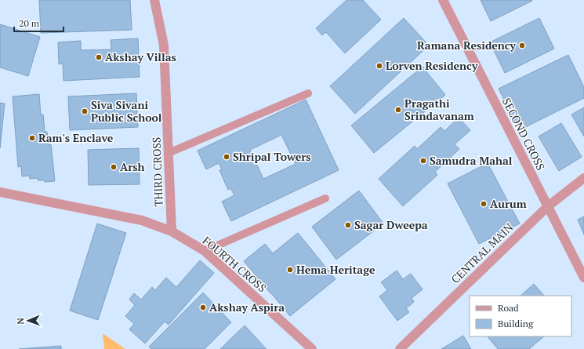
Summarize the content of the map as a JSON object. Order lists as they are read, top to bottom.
{
  "streets": {
    "street": [
      "SECOND CROSS",
      "THIRD CROSS",
      "CENTRAL MAIN",
      "FOURTH CROSS"
    ]
  },
  "crossings": [
    ["SECOND CROSS", "CENTRAL MAIN"],
    ["THIRD CROSS", "FOURTH CROSS"]
  ],
  "places": [
    "Ramana Residency",
    "Akshay Villas",
    "Lorven Residency",
    "Pragathi Srindavanam",
    "Siva Sivani Public School",
    "Ram's Enclave",
    "Shripal Towers",
    "Samudra Mahal",
    "Arsh",
    "Aurum",
    "Sagar Dweepa",
    "Hema Heritage",
    "Akshay Aspira"
  ],
  "legend": ["Road", "Building"],
  "scale_bar": "20 m",
  "north": "left"
}
